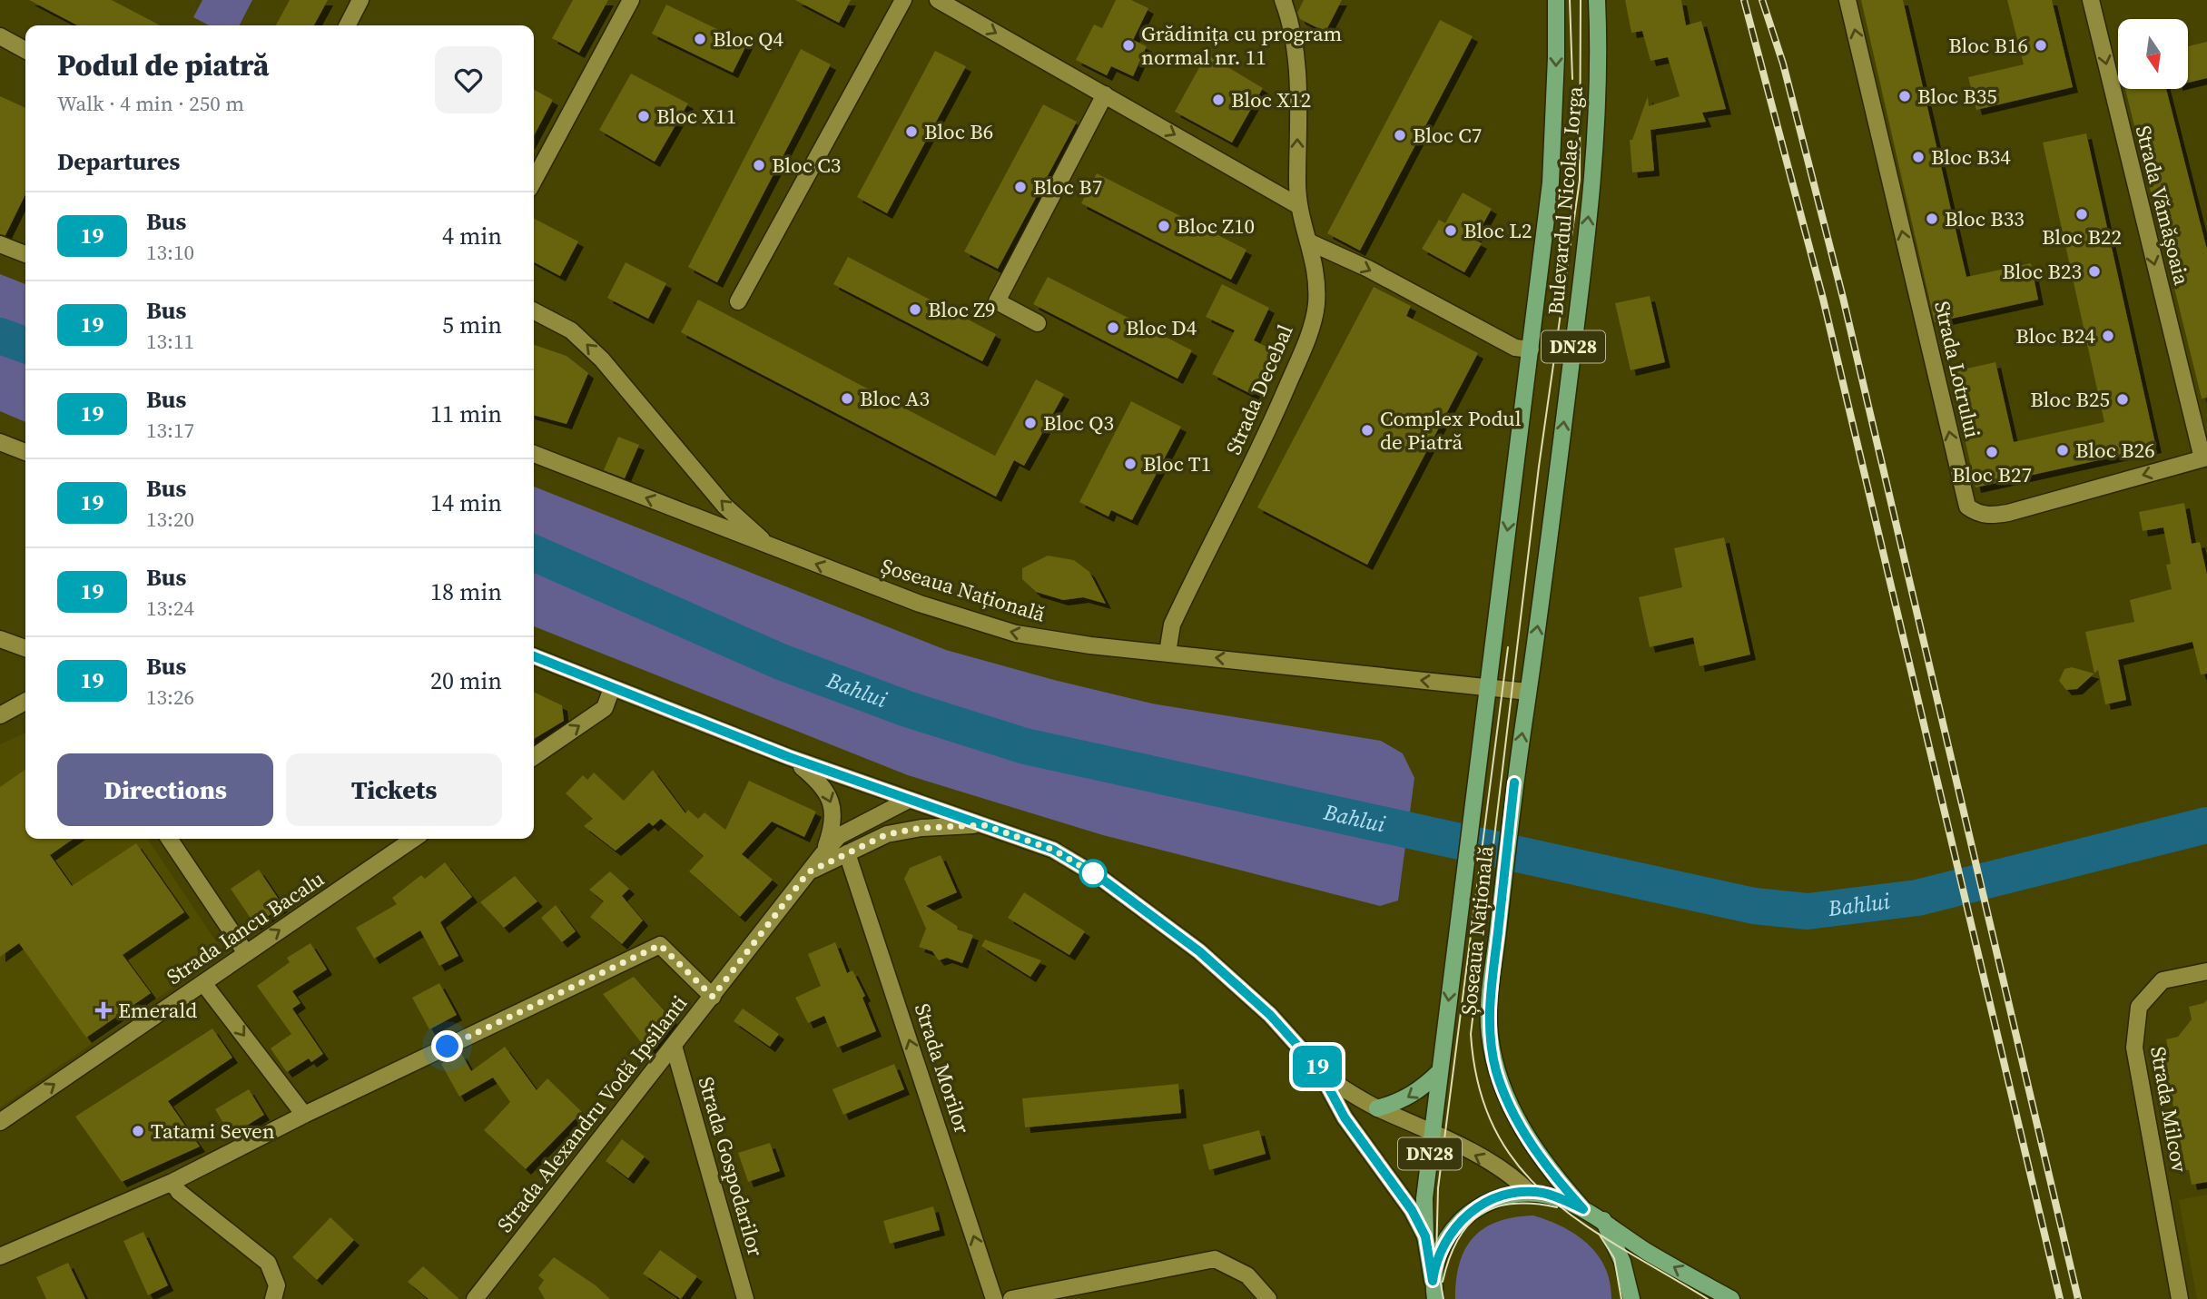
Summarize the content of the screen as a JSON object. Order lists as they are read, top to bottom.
{
  "streets": {
    "main road": ["Bulevardul Nicolae Iorga", "DN28", "Șoseaua Națională"],
    "street": [
      "Strada Vămășoaia",
      "Strada Lotrului",
      "Strada Decebal",
      "Strada Iancu Bacalu",
      "Strada Morilor",
      "Strada Milcov",
      "Strada Alexandru Vodă Ipsilanti",
      "Strada Gospodarilor"
    ]
  },
  "crossings": [
    ["Bulevardul Nicolae Iorga", "Șoseaua Națională"],
    ["Strada Vămășoaia", "Strada Lotrului"],
    ["DN28", "Șoseaua Națională"],
    ["Strada Decebal", "Șoseaua Națională"],
    ["Strada Alexandru Vodă Ipsilanti", "Strada Gospodarilor"]
  ],
  "one_way": ["Strada Vămășoaia", "Strada Iancu Bacalu", "Strada Morilor"],
  "water": ["Bahlui"],
  "places": {
    "other": [
      "Bloc Q4",
      "Grădinița cu program normal nr. 11",
      "Bloc B16",
      "Bloc B35",
      "Bloc X12",
      "Bloc X11",
      "Bloc B6",
      "Bloc C7",
      "Bloc B34",
      "Bloc C3",
      "Bloc B7",
      "Bloc B22",
      "Bloc B33",
      "Bloc Z10",
      "Bloc L2",
      "Bloc B23",
      "Bloc Z9",
      "Bloc D4",
      "Bloc B24",
      "Bloc A3",
      "Bloc B25",
      "Bloc Q3",
      "Complex Podul de Piatră",
      "Bloc B26",
      "Bloc B27",
      "Bloc T1",
      "Tatami Seven"
    ],
    "health": ["Emerald"]
  },
  "lines": ["bus line 19"],
  "north": "bottom",
  "page": {
    "on_map": "19",
    "heading": [
      ["Podul de piatră", "Walk · 4 min · 250 m"],
      "Departures"
    ],
    "list": [
      {
        "mark": "19",
        "name": "Bus",
        "note": "13:10",
        "value": "4 min"
      },
      {
        "mark": "19",
        "name": "Bus",
        "note": "13:11",
        "value": "5 min"
      },
      {
        "mark": "19",
        "name": "Bus",
        "note": "13:17",
        "value": "11 min"
      },
      {
        "mark": "19",
        "name": "Bus",
        "note": "13:20",
        "value": "14 min"
      },
      {
        "mark": "19",
        "name": "Bus",
        "note": "13:24",
        "value": "18 min"
      },
      {
        "mark": "19",
        "name": "Bus",
        "note": "13:26",
        "value": "20 min"
      }
    ],
    "buttons": ["Directions", "Tickets"]
  }
}
